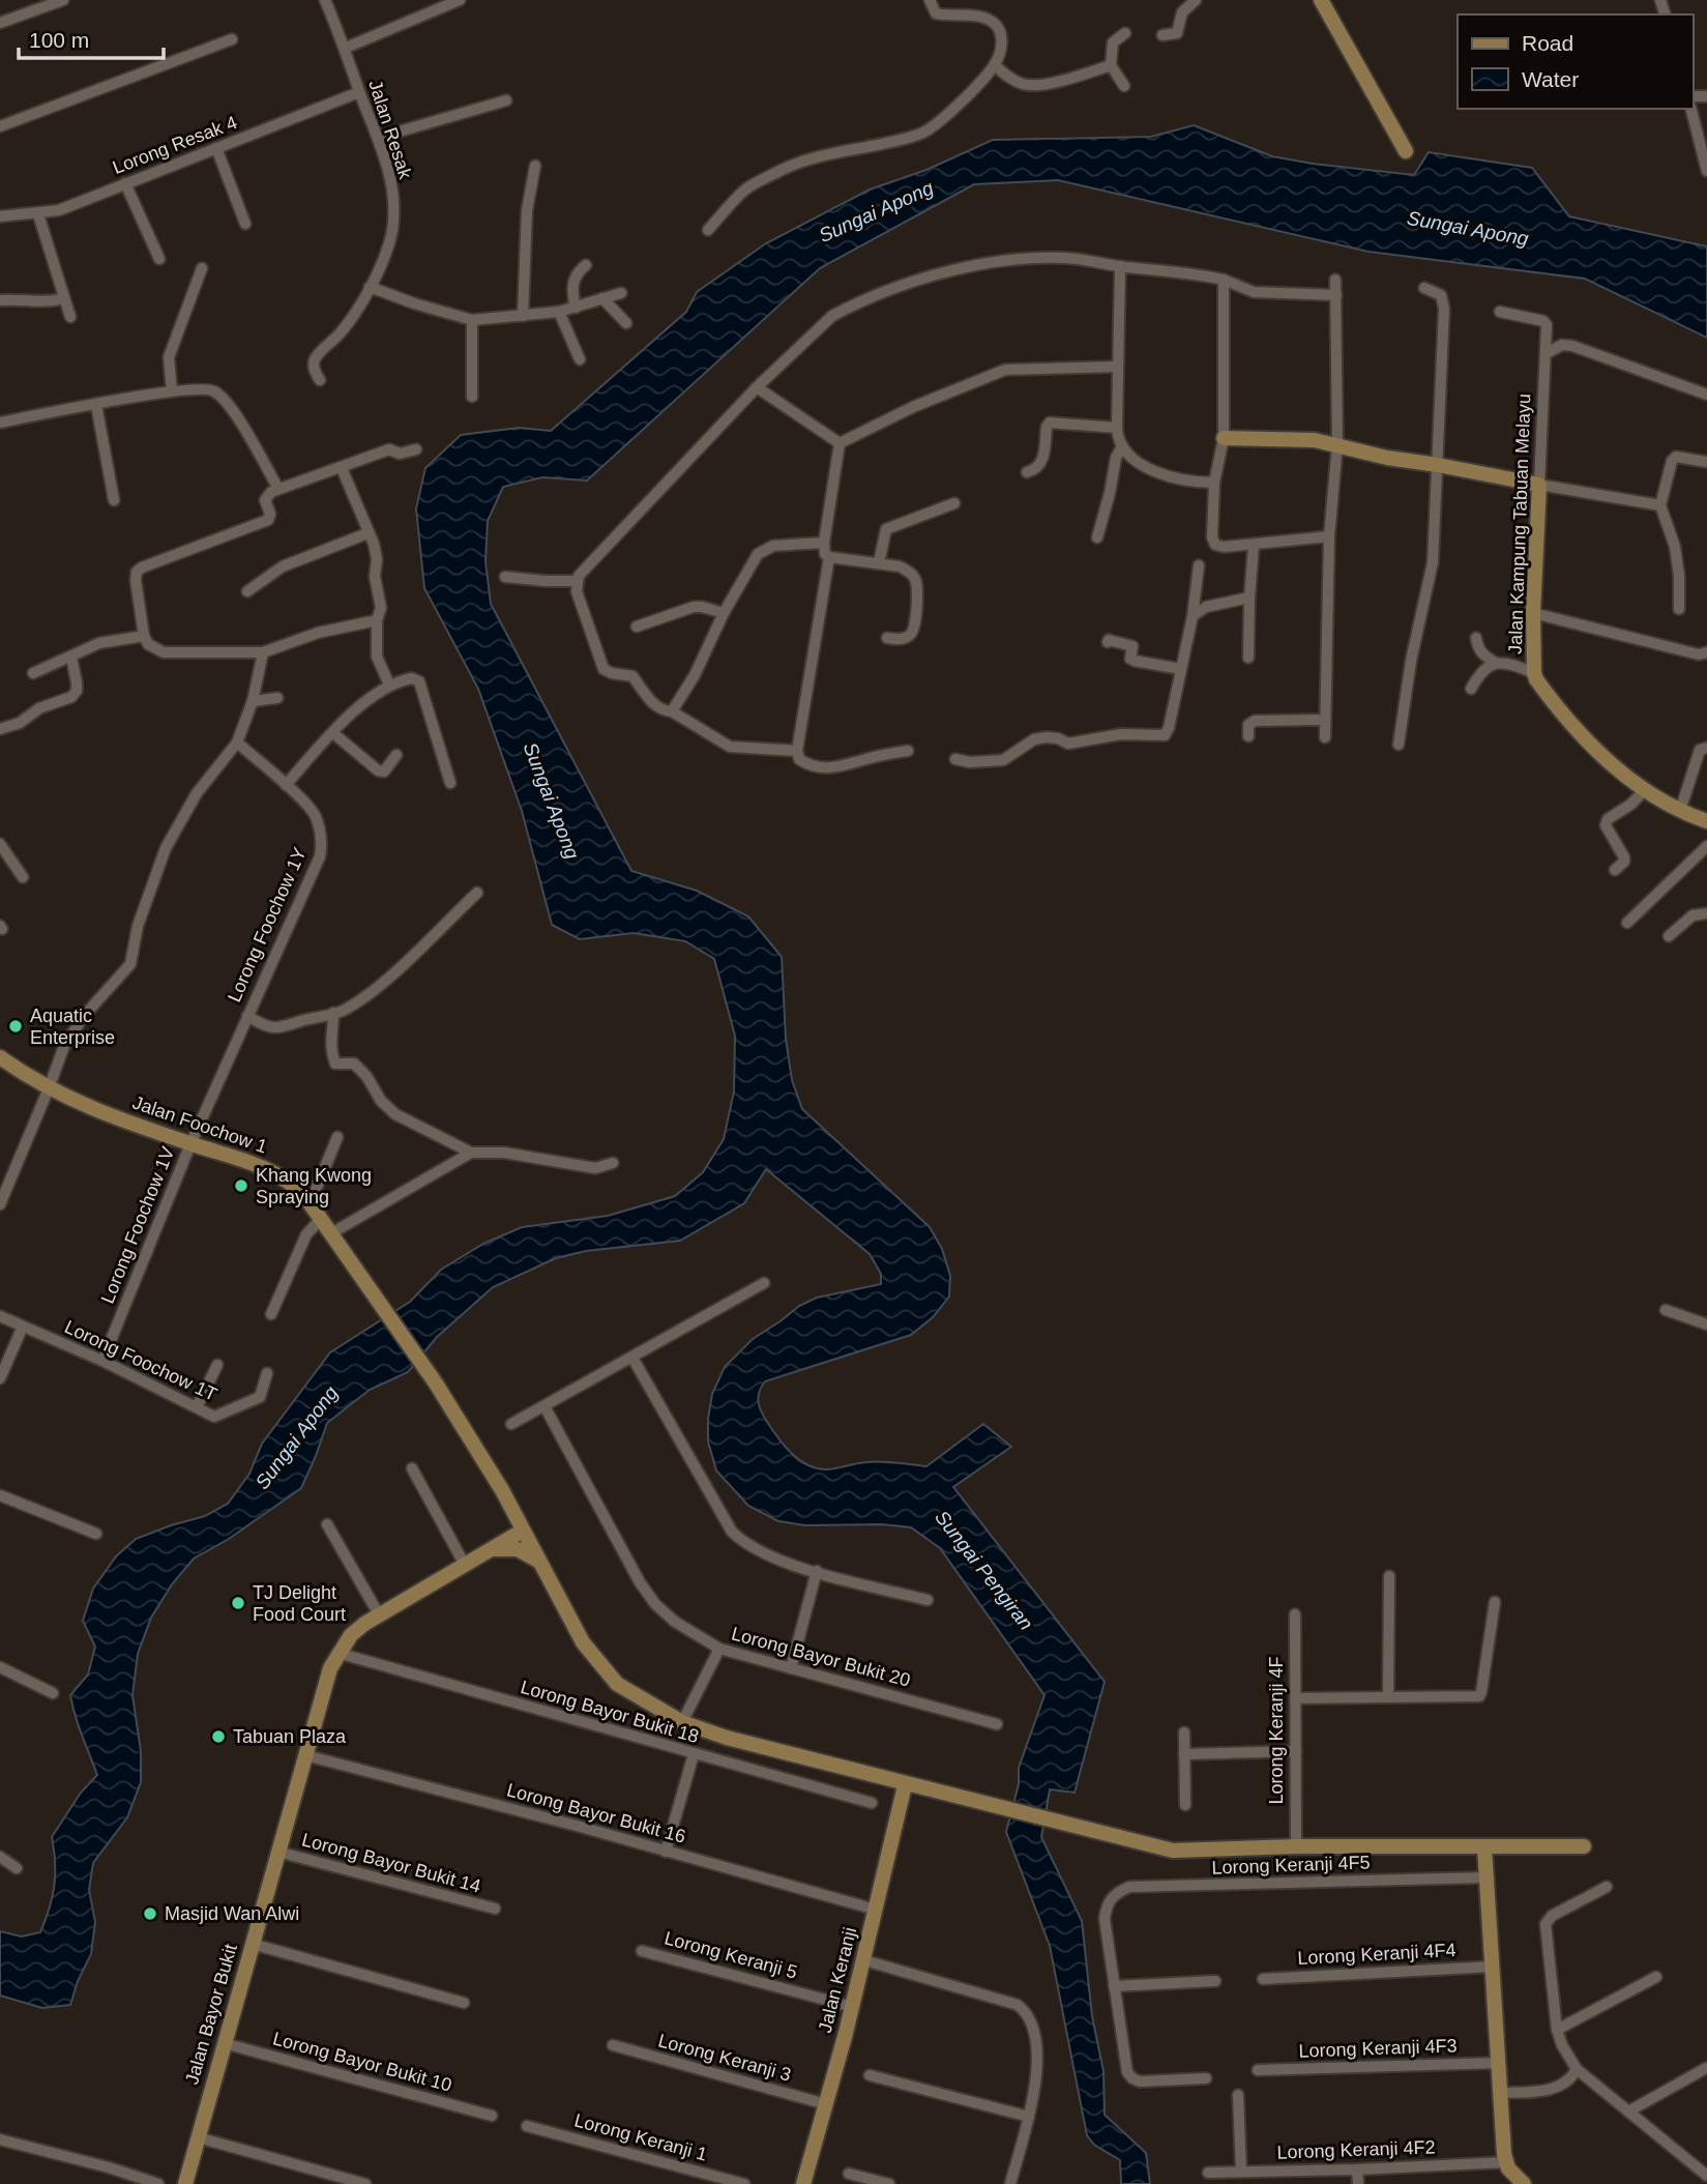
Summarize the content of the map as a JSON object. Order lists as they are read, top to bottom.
{
  "streets": {
    "street": [
      "Jalan Resak",
      "Lorong Resak 4",
      "Jalan Kampung Tabuan Melayu",
      "Lorong Foochow 1Y",
      "Jalan Foochow 1",
      "Lorong Foochow 1V",
      "Lorong Foochow 1T",
      "Lorong Bayor Bukit 20",
      "Lorong Bayor Bukit 18",
      "Lorong Keranji 4F",
      "Lorong Bayor Bukit 16",
      "Lorong Bayor Bukit 14",
      "Lorong Keranji 4F5",
      "Lorong Keranji 4F4",
      "Lorong Keranji 5",
      "Jalan Keranji",
      "Jalan Bayor Bukit",
      "Lorong Keranji 4F3",
      "Lorong Keranji 3",
      "Lorong Bayor Bukit 10",
      "Lorong Keranji 1",
      "Lorong Keranji 4F2"
    ]
  },
  "crossings": [
    ["Jalan Resak", "Lorong Resak 4"],
    ["Lorong Foochow 1Y", "Jalan Foochow 1"],
    ["Lorong Foochow 1Y", "Lorong Foochow 1V"],
    ["Jalan Foochow 1", "Lorong Foochow 1V"],
    ["Lorong Foochow 1V", "Lorong Foochow 1T"],
    ["Lorong Bayor Bukit 18", "Jalan Bayor Bukit"],
    ["Lorong Bayor Bukit 16", "Jalan Keranji"],
    ["Lorong Bayor Bukit 16", "Jalan Bayor Bukit"],
    ["Lorong Bayor Bukit 14", "Jalan Bayor Bukit"],
    ["Lorong Keranji 5", "Jalan Keranji"],
    ["Jalan Keranji", "Lorong Keranji 3"],
    ["Jalan Bayor Bukit", "Lorong Bayor Bukit 10"]
  ],
  "water": ["Sungai Apong", "Sungai Pengiran"],
  "places": [
    "Aquatic Enterprise",
    "Khang Kwong Spraying",
    "TJ Delight Food Court",
    "Tabuan Plaza",
    "Masjid Wan Alwi"
  ],
  "legend": ["Road", "Water"],
  "scale_bar": "100 m"
}
